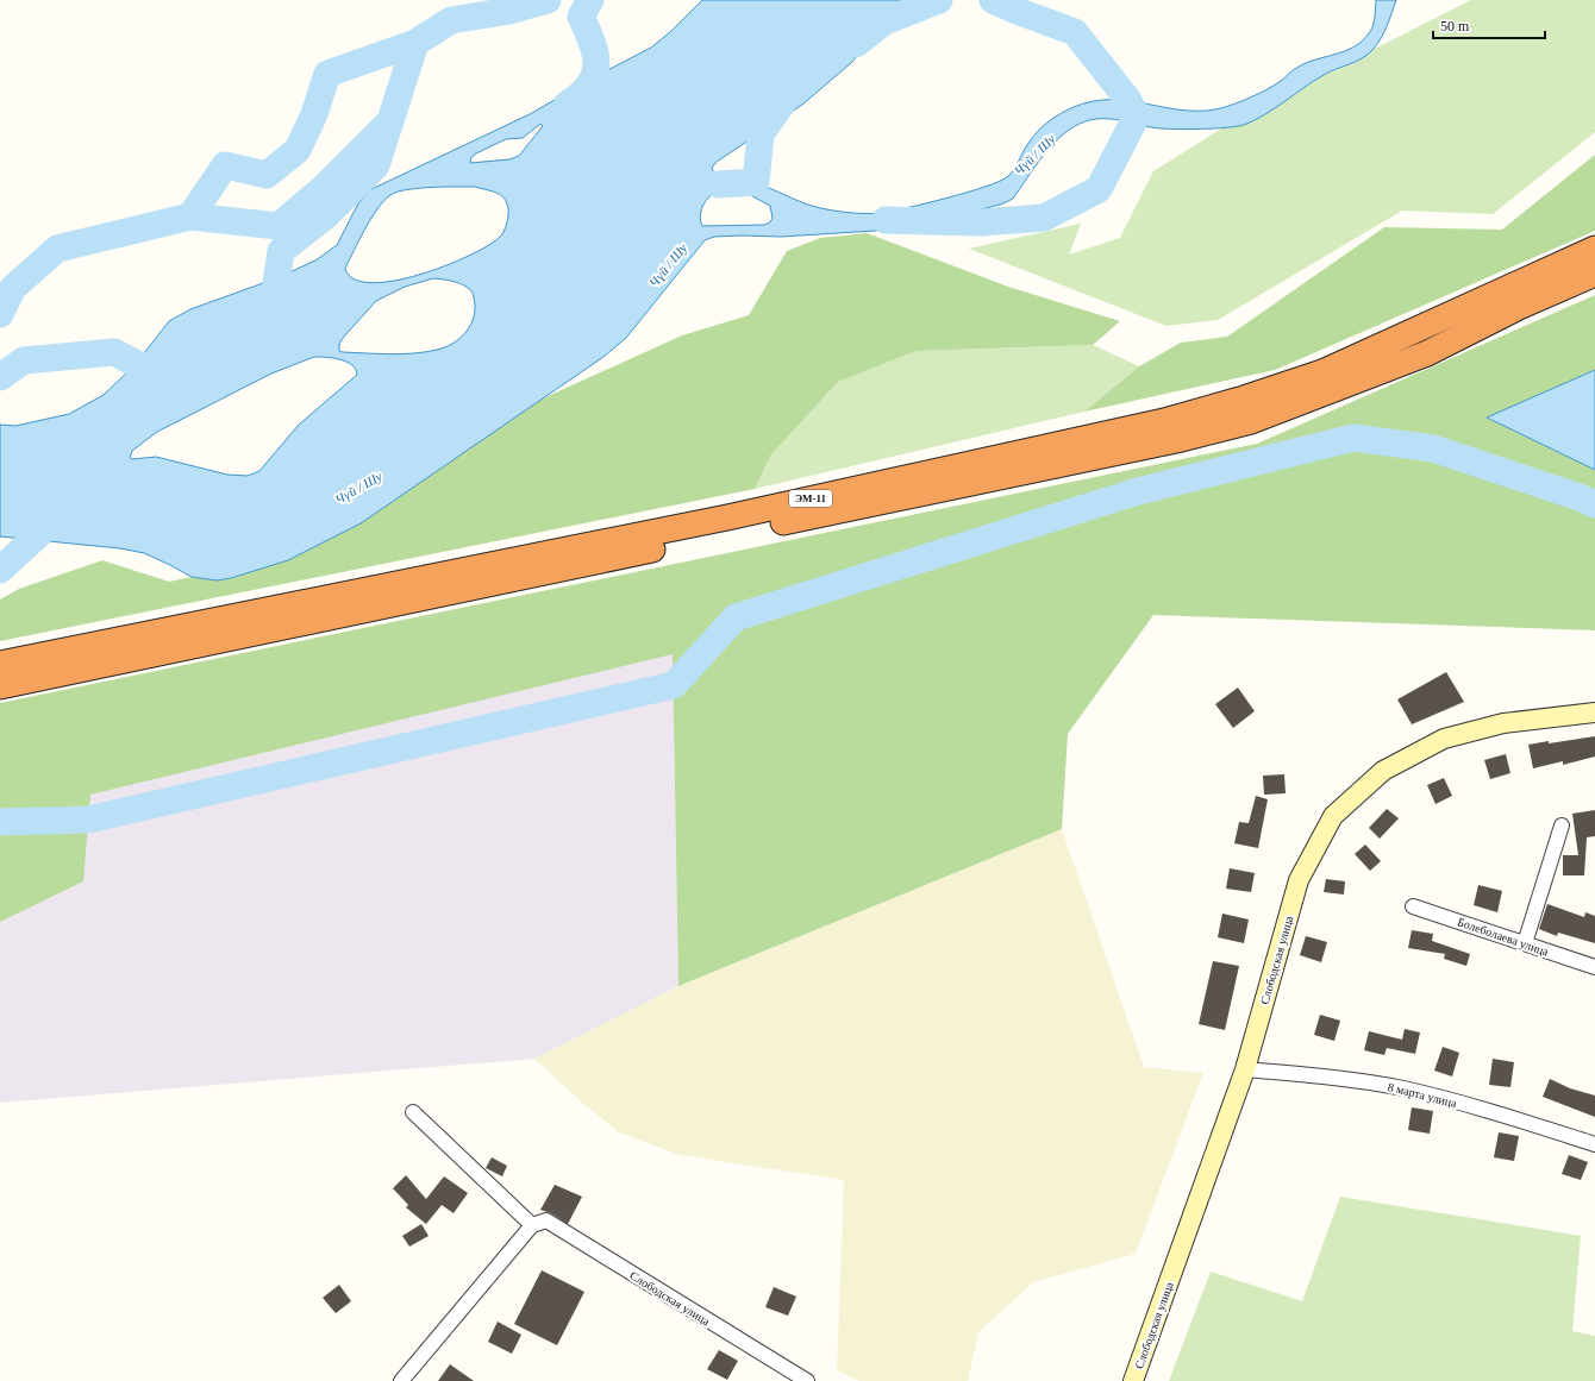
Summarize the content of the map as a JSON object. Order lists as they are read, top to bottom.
{
  "streets": {
    "highway": ["ЭМ-11"],
    "street": ["Болеболаева улица", "Слободская улица", "8 марта улица"]
  },
  "crossings": [
    ["Слободская улица", "8 марта улица"]
  ],
  "water": ["Чүй / Шу"],
  "scale_bar": "50 m"
}
